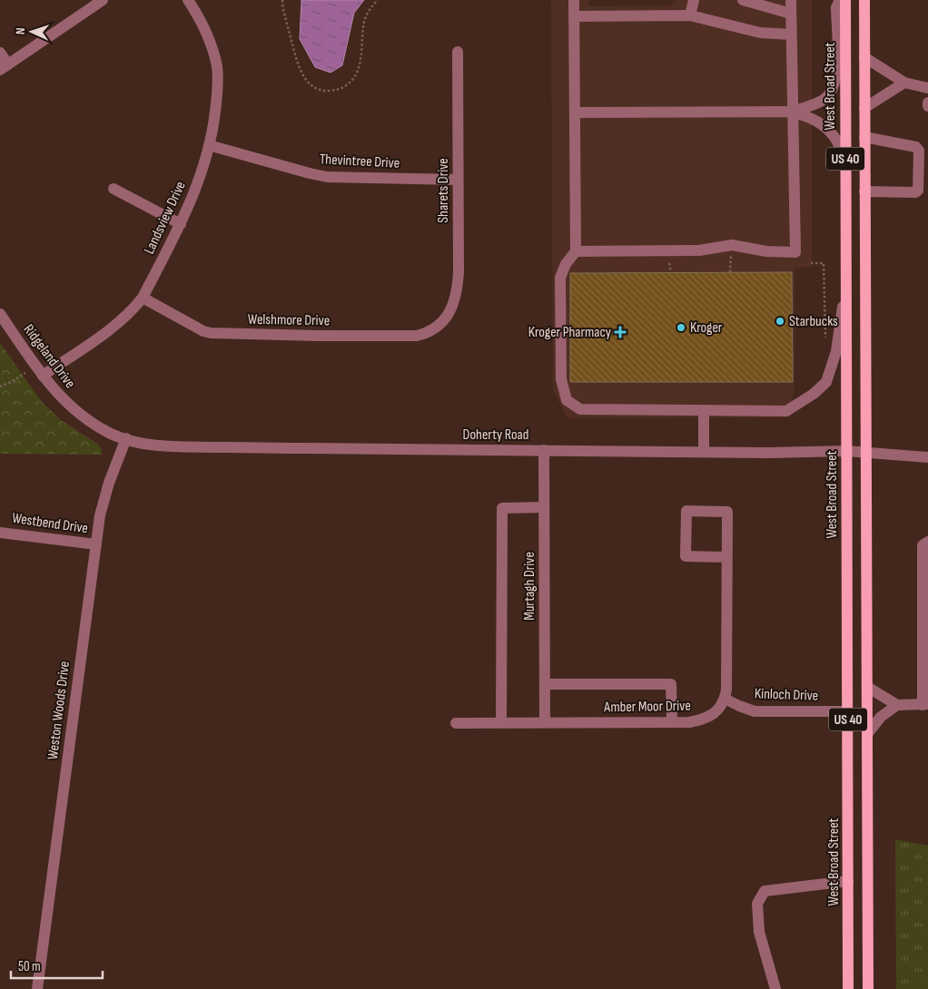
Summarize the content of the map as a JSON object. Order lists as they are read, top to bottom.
{
  "streets": {
    "main road": ["West Broad Street", "US 40"],
    "street": [
      "Thevintree Drive",
      "Sharets Drive",
      "Landsview Drive",
      "Welshmore Drive",
      "Ridgeland Drive",
      "Doherty Road",
      "Westbend Drive",
      "Murtagh Drive",
      "Kinloch Drive",
      "Amber Moor Drive",
      "Weston Woods Drive"
    ]
  },
  "crossings": [
    ["West Broad Street", "Doherty Road"],
    ["West Broad Street", "Kinloch Drive"],
    ["US 40", "Doherty Road"],
    ["Thevintree Drive", "Sharets Drive"],
    ["Thevintree Drive", "Landsview Drive"],
    ["Sharets Drive", "Welshmore Drive"],
    ["Landsview Drive", "Welshmore Drive"],
    ["Landsview Drive", "Ridgeland Drive"],
    ["Ridgeland Drive", "Doherty Road"],
    ["Ridgeland Drive", "Weston Woods Drive"],
    ["Doherty Road", "Murtagh Drive"],
    ["Doherty Road", "Weston Woods Drive"],
    ["Westbend Drive", "Weston Woods Drive"],
    ["Murtagh Drive", "Amber Moor Drive"],
    ["Kinloch Drive", "Amber Moor Drive"]
  ],
  "places": {
    "other": ["Starbucks", "Kroger"],
    "health": ["Kroger Pharmacy"]
  },
  "scale_bar": "50 m",
  "north": "left"
}
